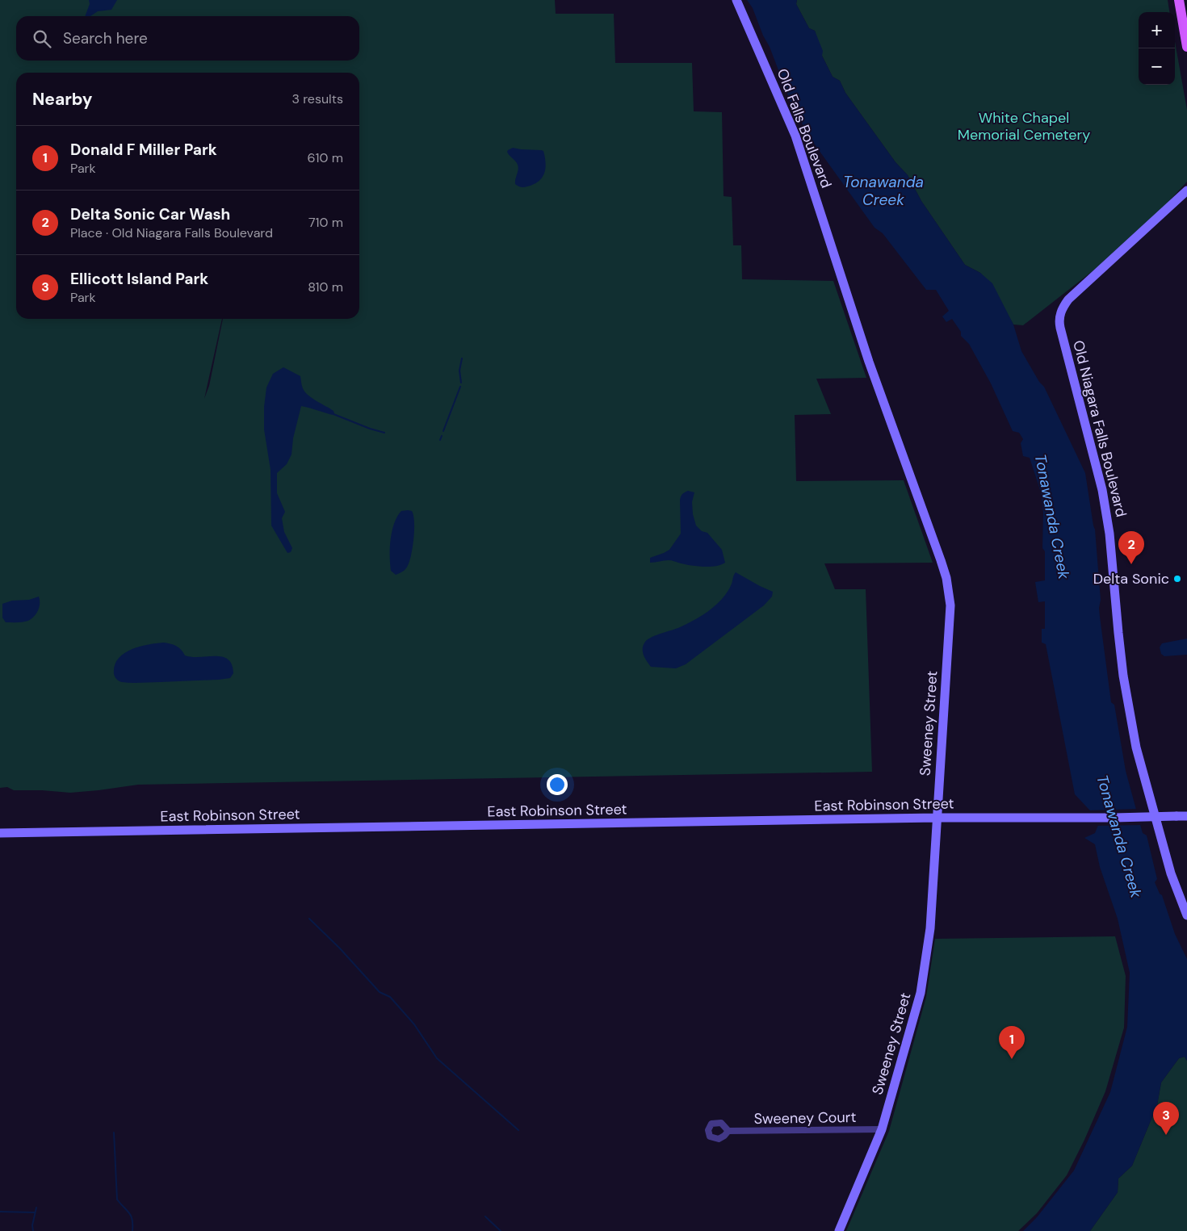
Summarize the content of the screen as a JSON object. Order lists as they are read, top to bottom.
{
  "streets": {
    "street": [
      "Old Falls Boulevard",
      "Old Niagara Falls Boulevard",
      "Sweeney Street",
      "East Robinson Street",
      "Sweeney Court"
    ]
  },
  "crossings": [
    ["Old Falls Boulevard", "Sweeney Street"],
    ["Sweeney Street", "East Robinson Street"],
    ["Sweeney Street", "Sweeney Court"]
  ],
  "water": ["Tonawanda Creek"],
  "parks": ["White Chapel Memorial Cemetery"],
  "places": ["Delta Sonic"],
  "page": {
    "map_buttons": ["+", "−"],
    "search": "Search here",
    "heading": ["Nearby", "3 results"],
    "list": [
      {
        "mark": "1",
        "name": "Donald F Miller Park",
        "note": "Park",
        "value": "610 m"
      },
      {
        "mark": "2",
        "name": "Delta Sonic Car Wash",
        "note": "Place · Old Niagara Falls Boulevard",
        "value": "710 m"
      },
      {
        "mark": "3",
        "name": "Ellicott Island Park",
        "note": "Park",
        "value": "810 m"
      }
    ],
    "pins": ["2", "1", "3"]
  }
}
